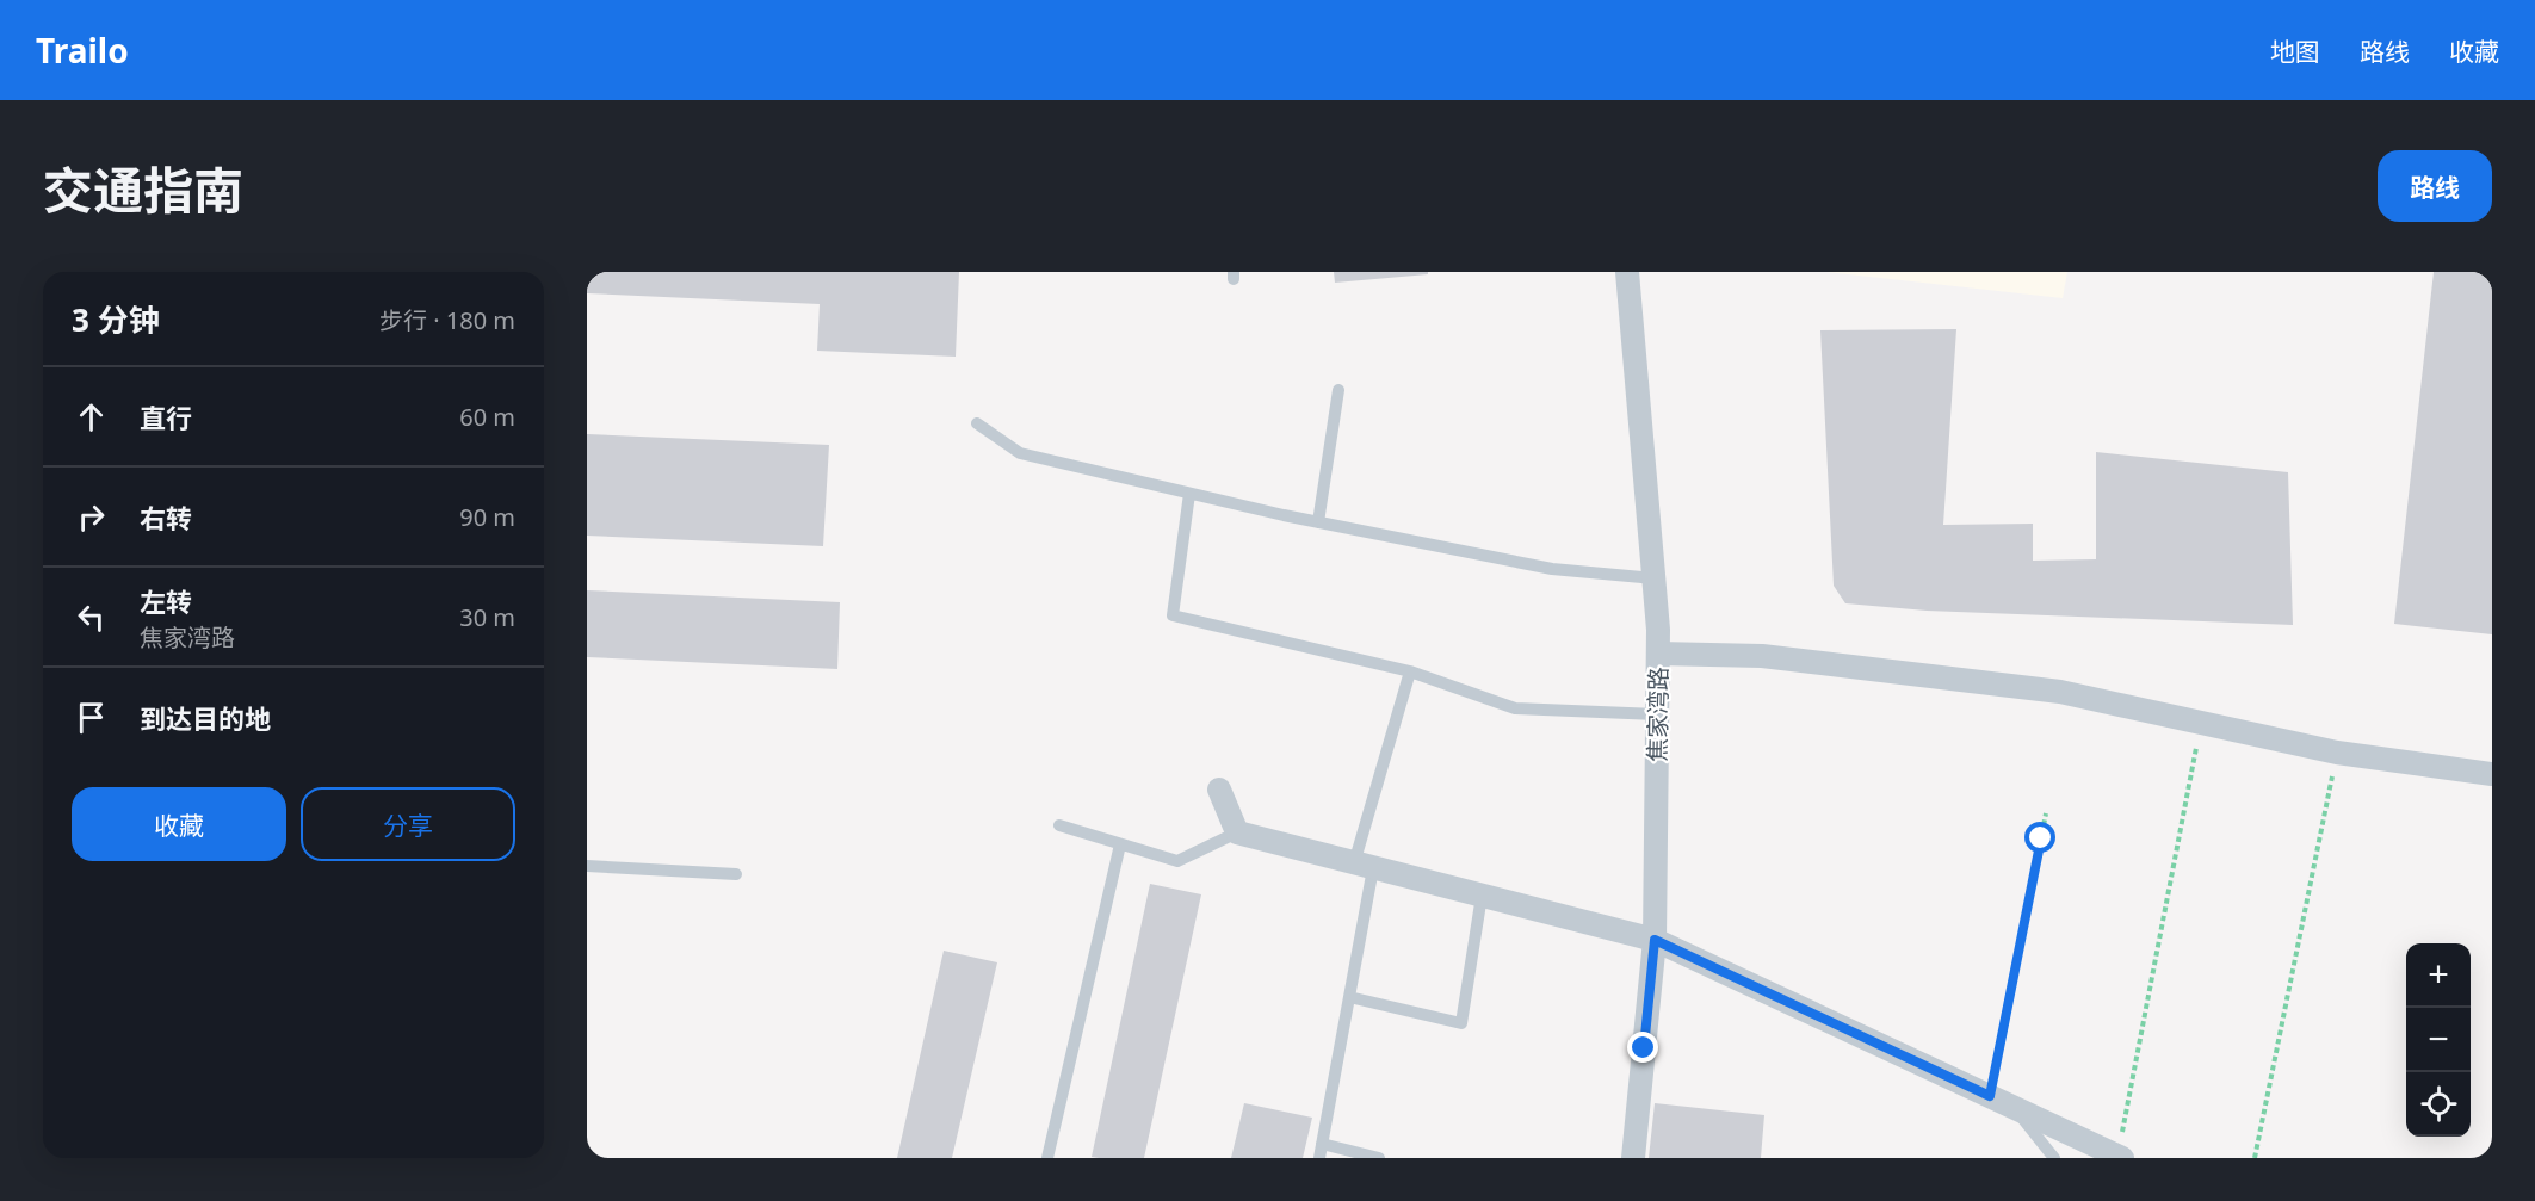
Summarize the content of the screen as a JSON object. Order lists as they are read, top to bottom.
{
  "streets": {
    "street": ["焦家湾路"]
  },
  "page": {
    "header": "Trailo",
    "nav": ["地图", "路线", "收藏"],
    "title": "交通指南",
    "buttons": [
      "路线",
      ["收藏", "分享"]
    ],
    "heading": ["3 分钟", "步行 · 180 m"],
    "list": [
      ["直行", "60 m"],
      ["右转", "90 m"],
      ["左转", "焦家湾路", "30 m"],
      "到达目的地"
    ],
    "map_buttons": ["+", "−"]
  }
}
